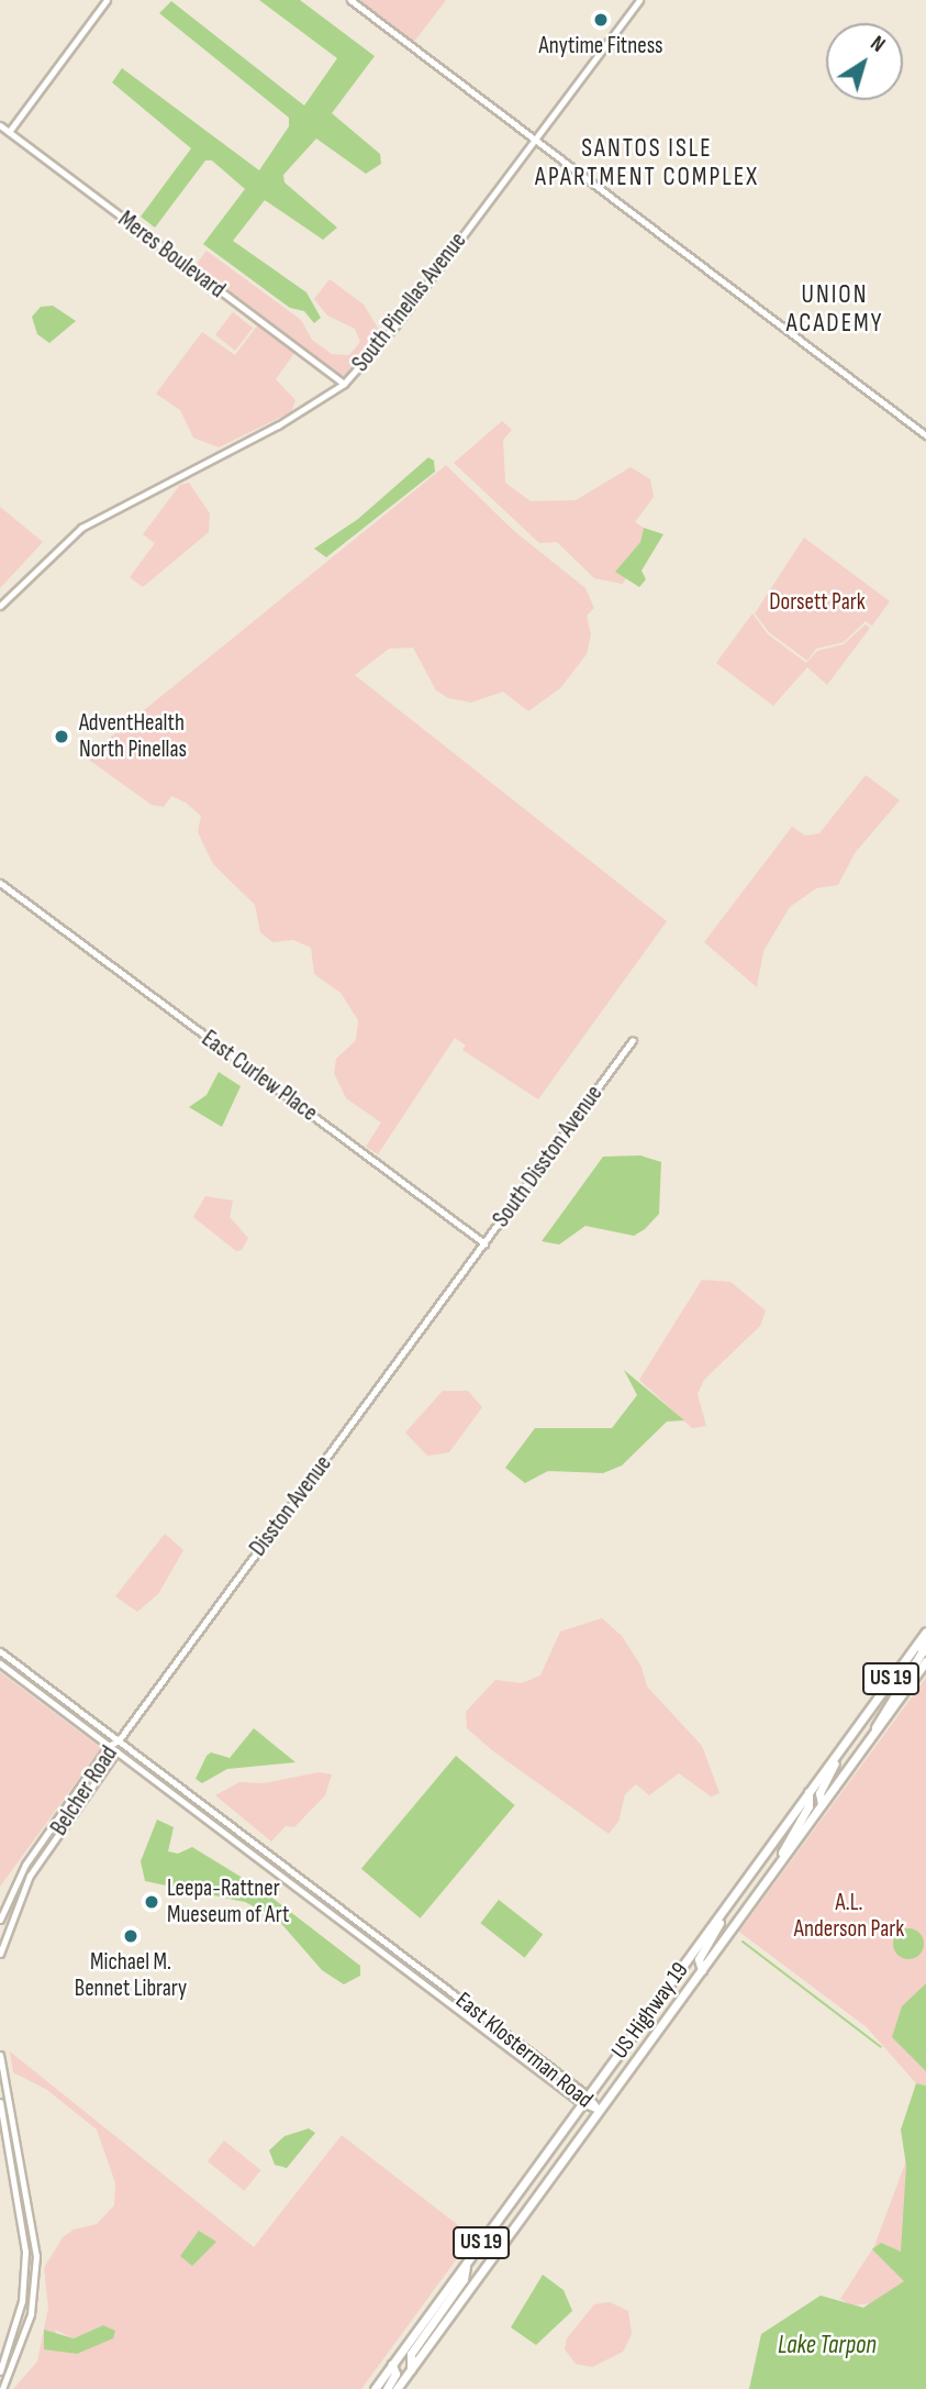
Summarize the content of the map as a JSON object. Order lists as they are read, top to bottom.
{
  "streets": {
    "highway": ["US 19", "US Highway 19"],
    "main road": [
      "Meres Boulevard",
      "South Pinellas Avenue",
      "East Curlew Place",
      "South Disston Avenue",
      "Disston Avenue",
      "Belcher Road",
      "East Klosterman Road"
    ]
  },
  "crossings": [
    ["Meres Boulevard", "South Pinellas Avenue"],
    ["East Curlew Place", "South Disston Avenue"],
    ["South Disston Avenue", "Disston Avenue"],
    ["Disston Avenue", "Belcher Road"],
    ["Disston Avenue", "East Klosterman Road"],
    ["Belcher Road", "East Klosterman Road"],
    ["US Highway 19", "East Klosterman Road"]
  ],
  "districts": ["SANTOS ISLE APARTMENT COMPLEX", "UNION ACADEMY"],
  "water": ["Lake Tarpon"],
  "parks": ["Dorsett Park", "A.L. Anderson Park"],
  "places": [
    "Anytime Fitness",
    "AdventHealth North Pinellas",
    "Leepa-Rattner Mueseum of Art",
    "Michael M. Bennet Library"
  ],
  "north": "top right"
}
